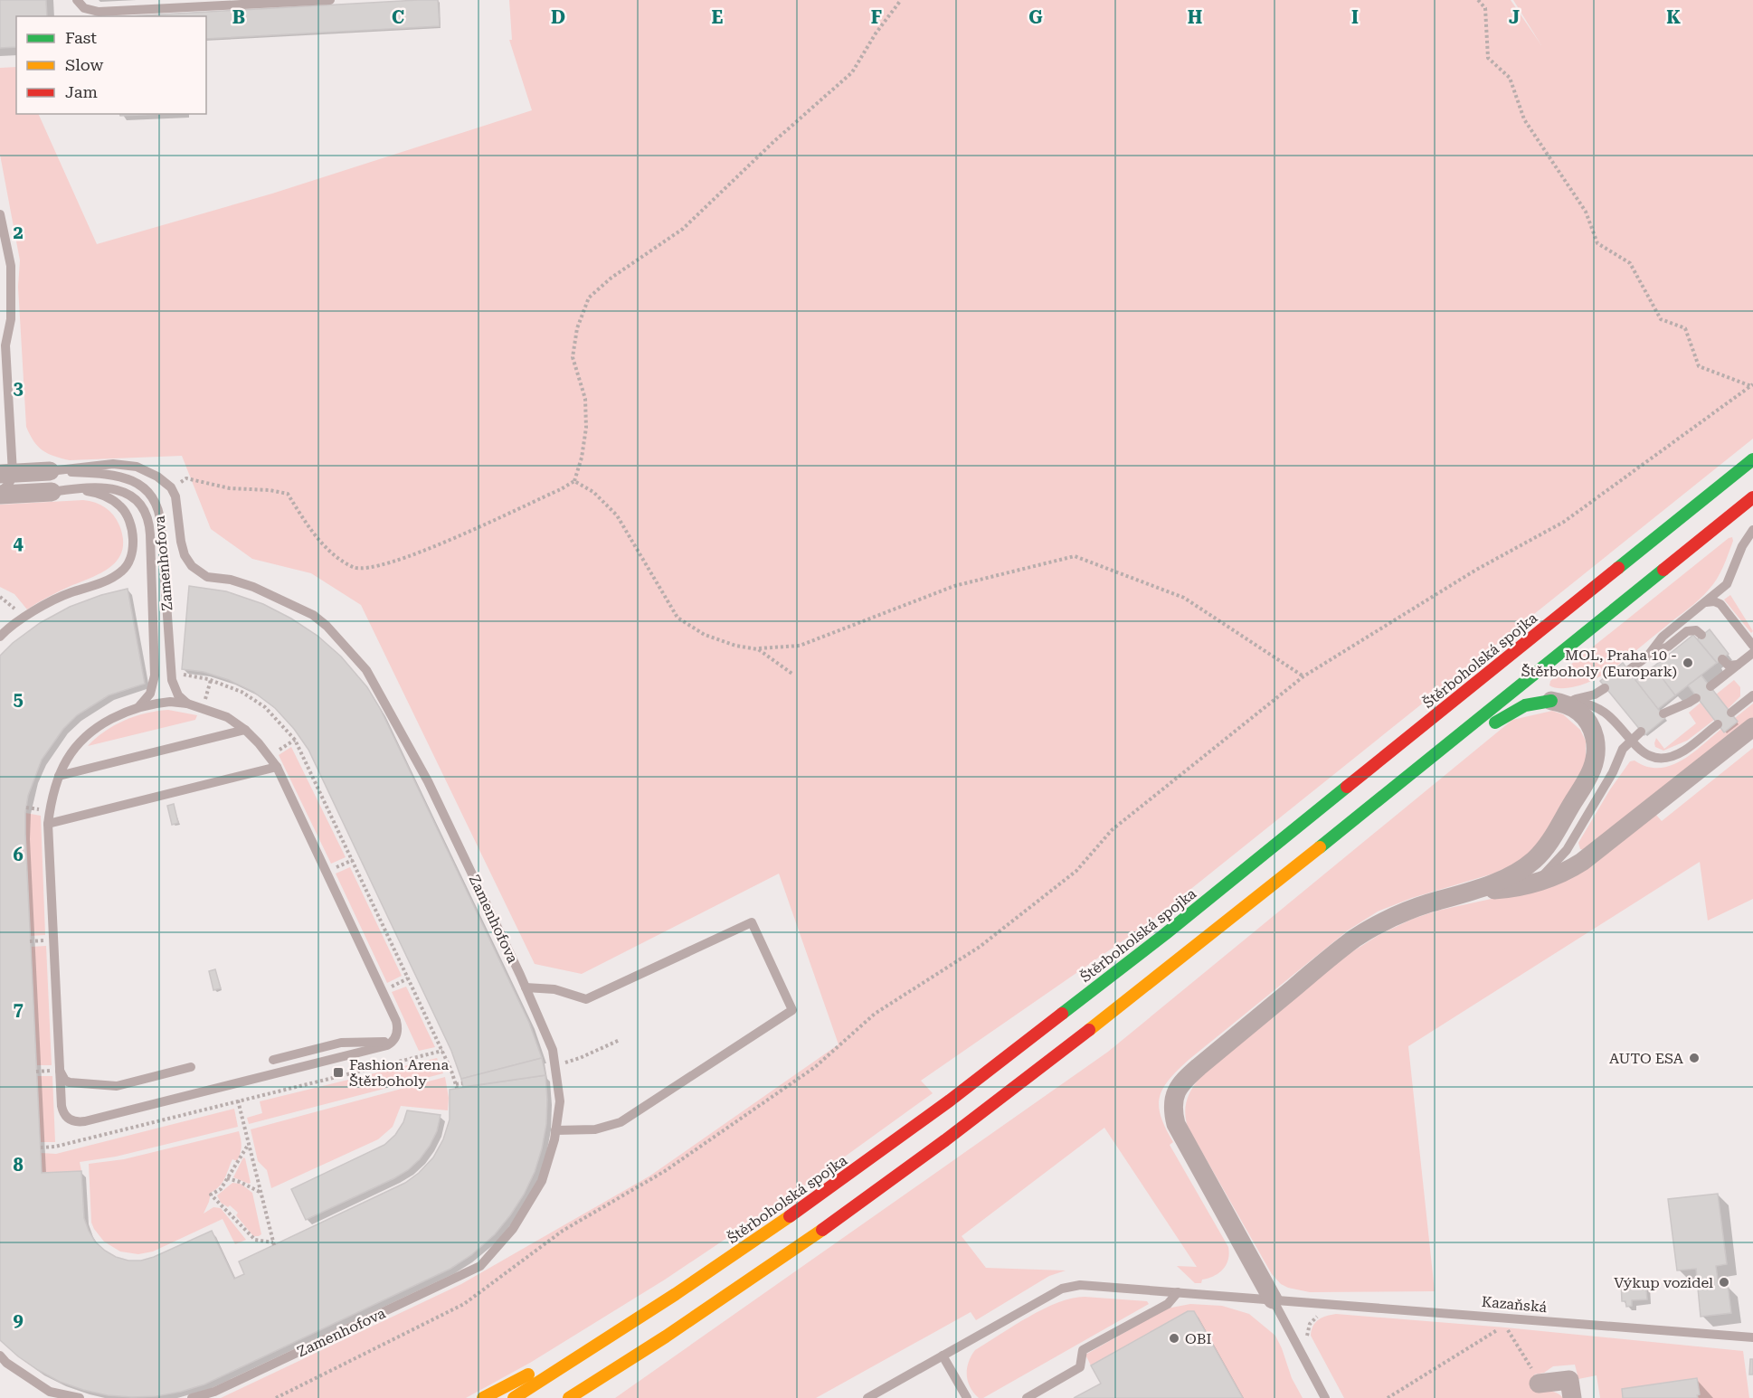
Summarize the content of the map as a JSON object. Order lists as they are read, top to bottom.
{
  "streets": {
    "highway": ["Štěrboholská spojka"],
    "street": ["Zamenhofova"],
    "lane": ["Kazaňská"]
  },
  "places": {
    "other": [
      "MOL, Praha 10 - Štěrboholy (Europark)",
      "AUTO ESA",
      "Výkup vozidel",
      "OBI"
    ],
    "transit": ["Fashion Arena Štěrboholy"]
  },
  "legend": ["Fast", "Slow", "Jam"],
  "grid": {
    "columns": [
      "B",
      "C",
      "D",
      "E",
      "F",
      "G",
      "H",
      "I",
      "J",
      "K"
    ],
    "rows": [
      "2",
      "3",
      "4",
      "5",
      "6",
      "7",
      "8",
      "9"
    ]
  }
}
